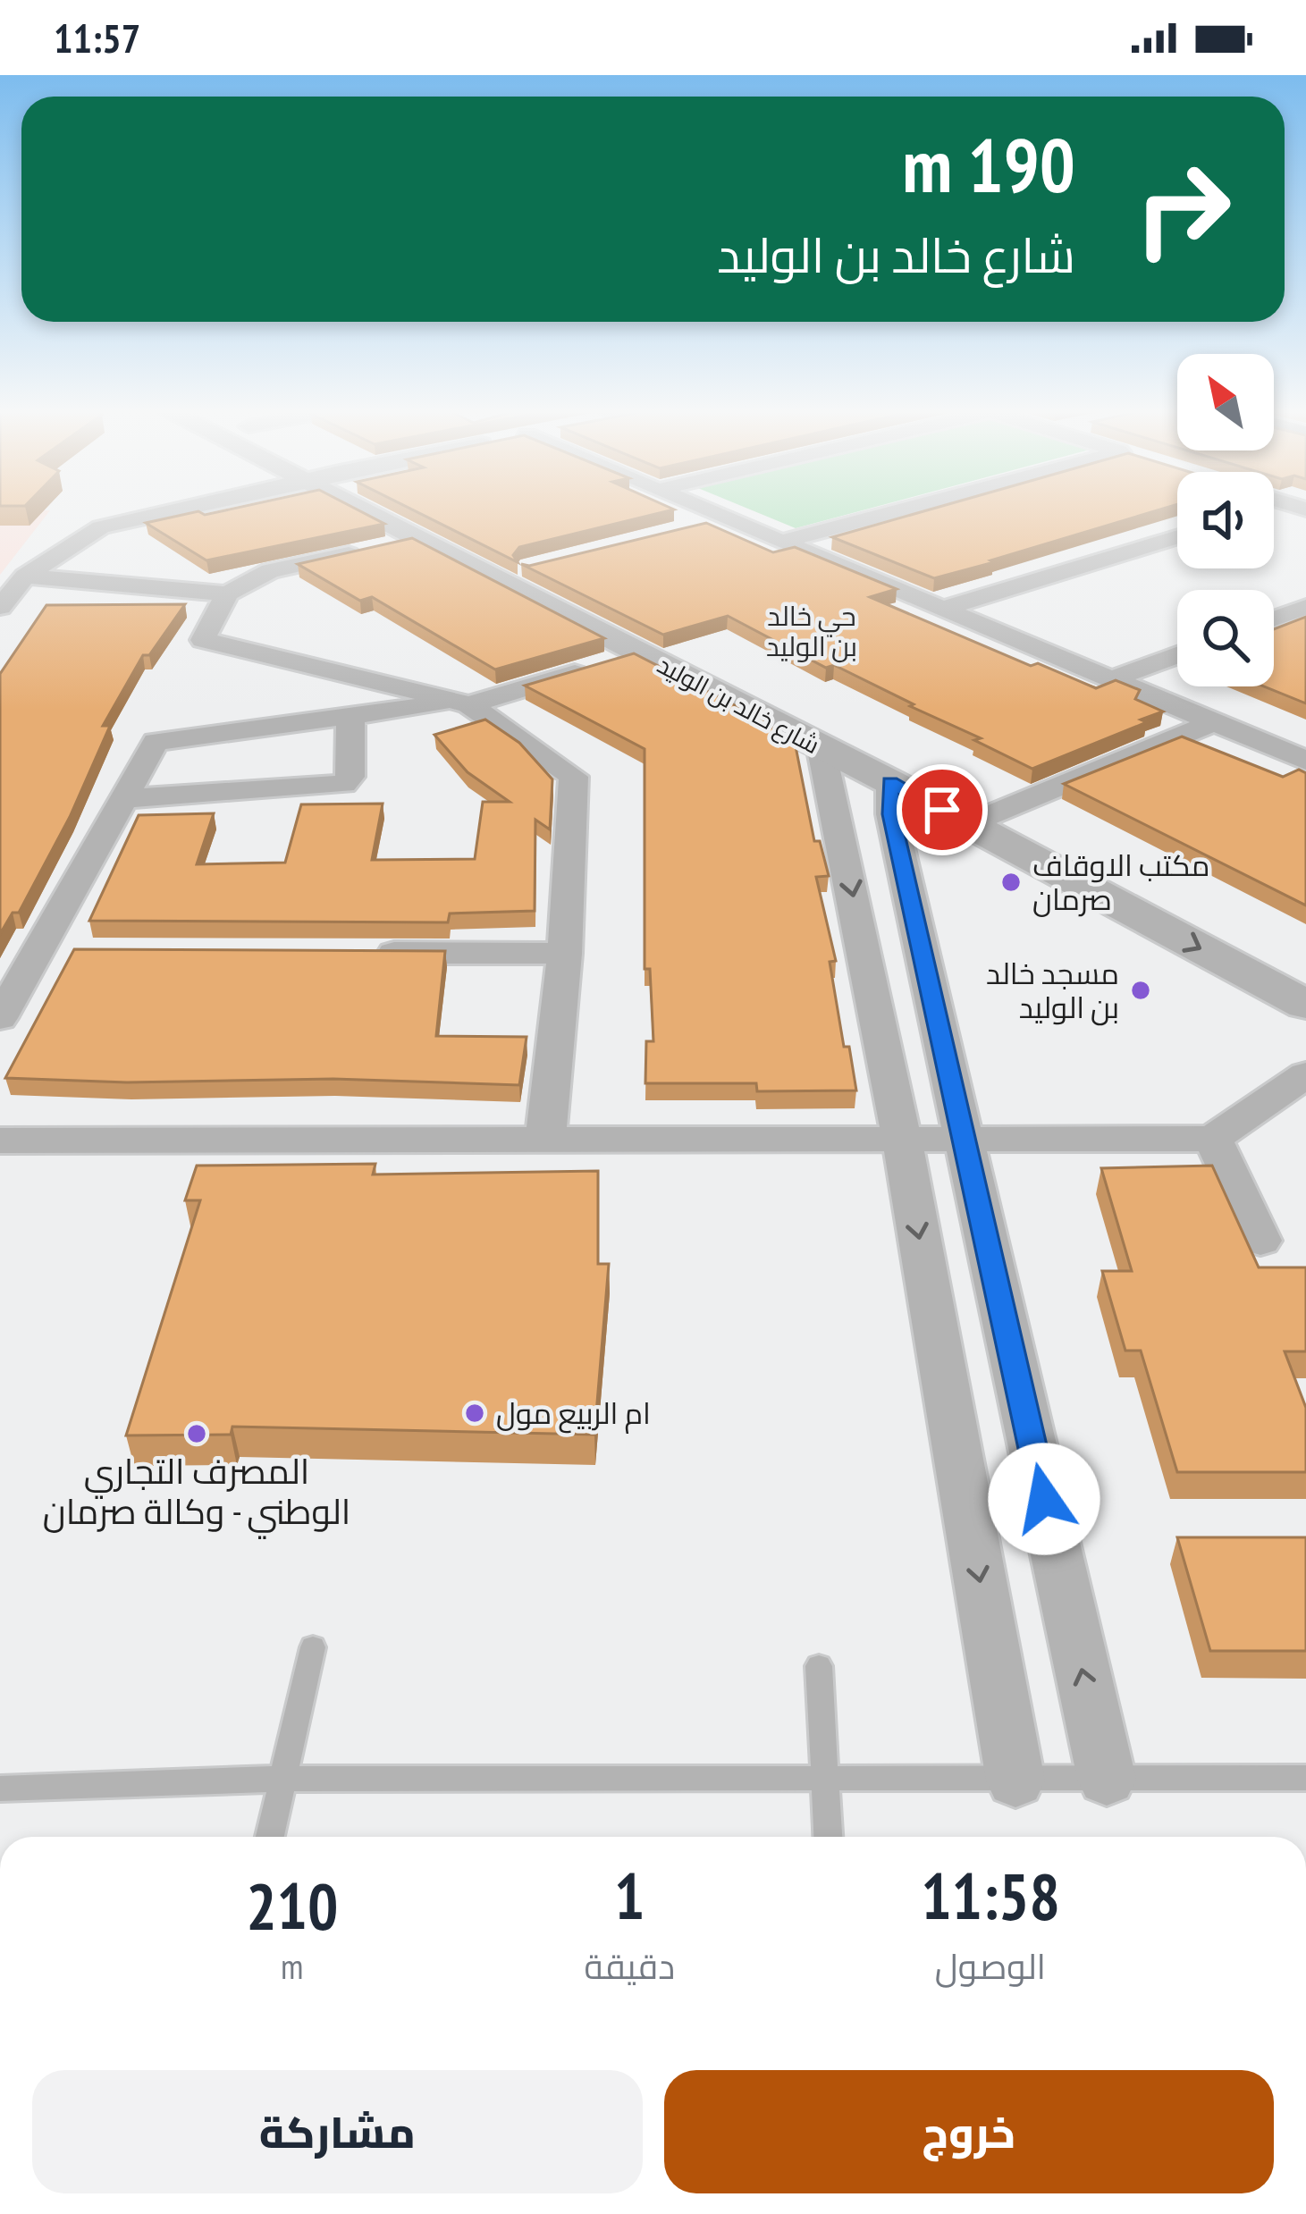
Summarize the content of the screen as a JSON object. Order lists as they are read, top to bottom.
{
  "streets": {
    "street": ["شارع خالد بن الوليد"]
  },
  "districts": ["حي خالد بن الوليد"],
  "places": [
    "مكتب الاوقاف صرمان",
    "مسجد خالد بن الوليد",
    "ام الربيع مول",
    "المصرف التجاري الوطني - وكالة صرمان"
  ],
  "north": "top left",
  "page": {
    "status": "11:57",
    "turn": ["190 m", "شارع خالد بن الوليد"],
    "eta": [
      "11:58",
      "الوصول",
      "1",
      "دقيقة",
      "210",
      "m"
    ],
    "buttons": ["خروج", "مشاركة"]
  }
}
